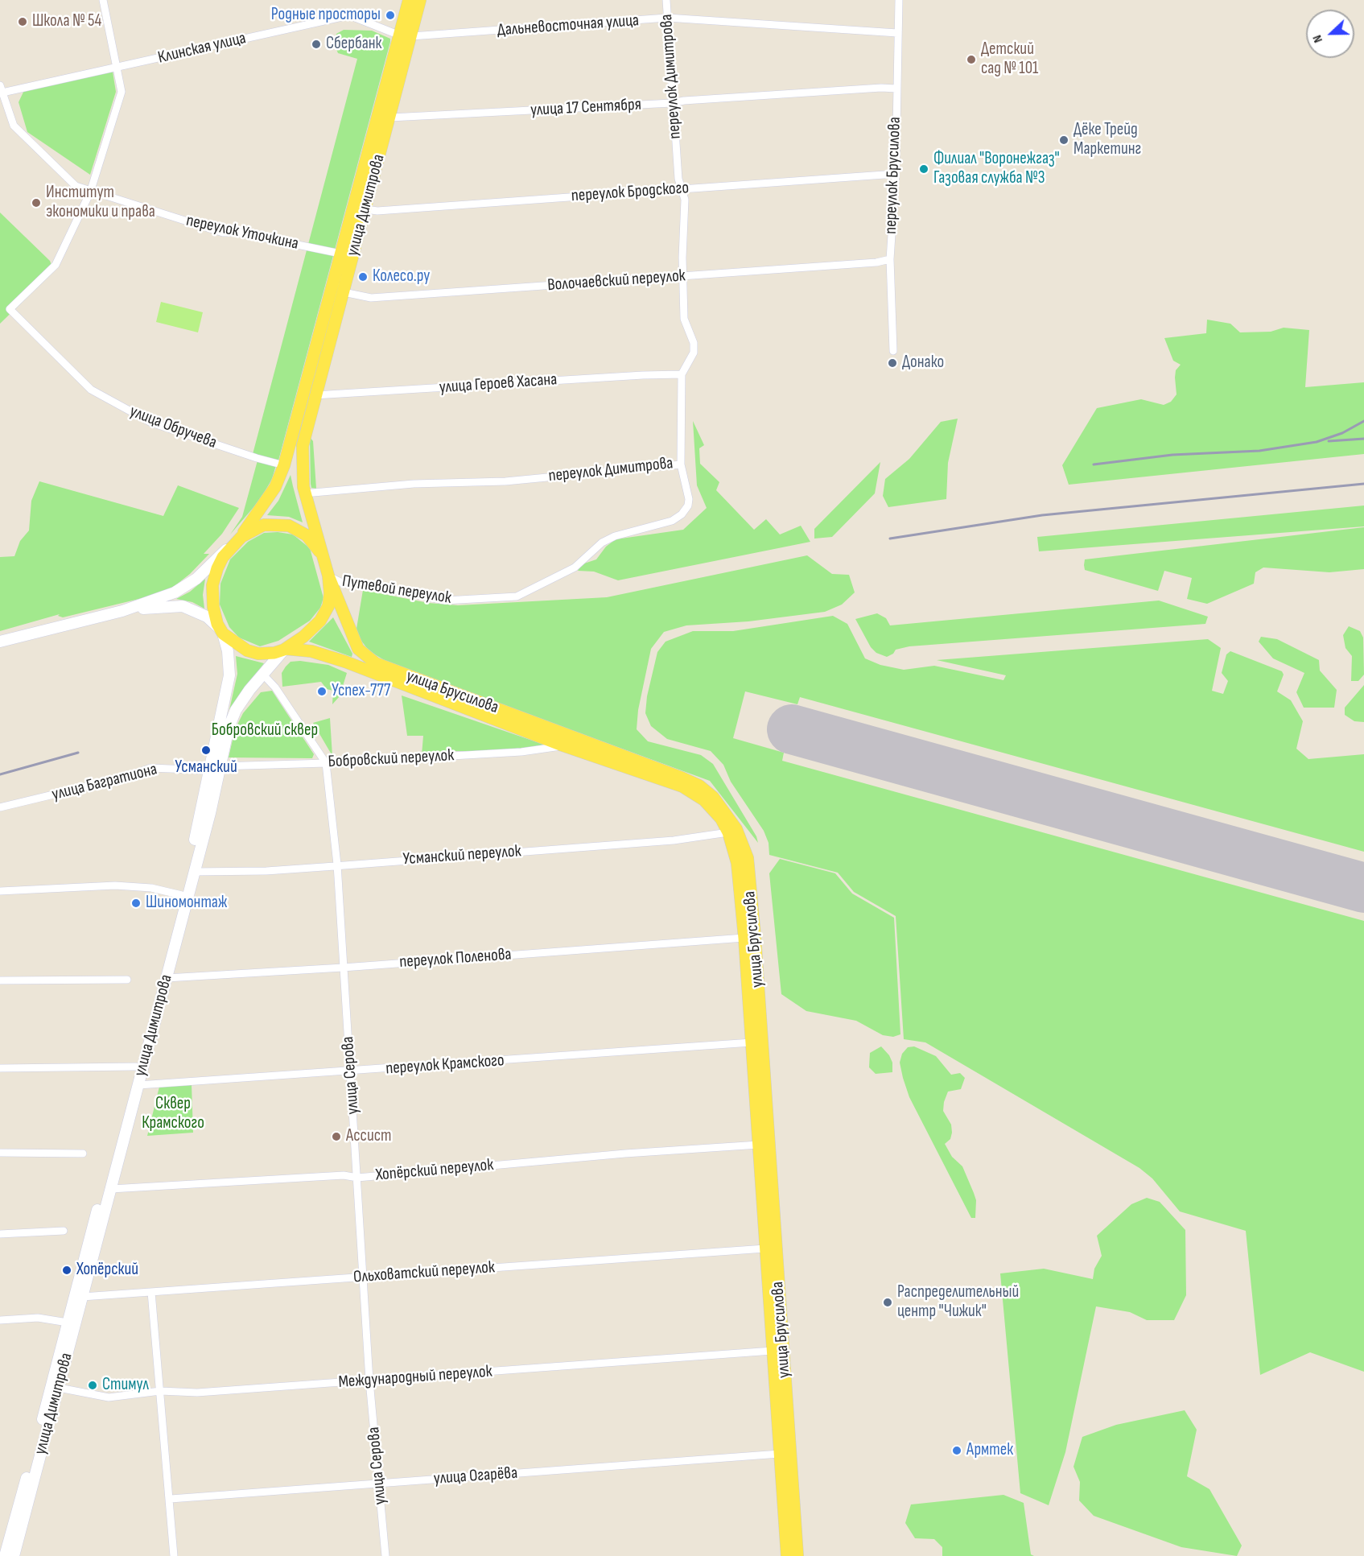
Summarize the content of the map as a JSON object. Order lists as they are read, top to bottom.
{
  "streets": {
    "main road": ["улица Димитрова", "улица Брусилова"],
    "street": [
      "Дальневосточная улица",
      "Клинская улица",
      "переулок Димитрова",
      "улица 17 Сентября",
      "переулок Брусилова",
      "переулок Бродского",
      "переулок Уточкина",
      "Волочаевский переулок",
      "улица Героев Хасана",
      "улица Обручева",
      "Путевой переулок",
      "Бобровский переулок",
      "улица Багратиона",
      "Усманский переулок",
      "переулок Поленова",
      "переулок Крамского",
      "улица Серова",
      "Хопёрский переулок",
      "Ольховатский переулок",
      "Международный переулок",
      "улица Огарёва"
    ]
  },
  "crossings": [
    ["Дальневосточная улица", "Клинская улица"],
    ["Дальневосточная улица", "переулок Димитрова"],
    ["Дальневосточная улица", "переулок Брусилова"],
    ["Дальневосточная улица", "улица Димитрова"],
    ["Клинская улица", "улица Димитрова"],
    ["Клинская улица", "переулок Уточкина"],
    ["переулок Димитрова", "улица 17 Сентября"],
    ["переулок Димитрова", "переулок Бродского"],
    ["переулок Димитрова", "улица Димитрова"],
    ["переулок Димитрова", "Волочаевский переулок"],
    ["переулок Димитрова", "улица Героев Хасана"],
    ["переулок Димитрова", "Путевой переулок"],
    ["улица 17 Сентября", "переулок Брусилова"],
    ["улица 17 Сентября", "улица Димитрова"],
    ["переулок Брусилова", "переулок Бродского"],
    ["переулок Брусилова", "Волочаевский переулок"],
    ["переулок Бродского", "улица Димитрова"],
    ["улица Димитрова", "переулок Уточкина"],
    ["улица Димитрова", "Волочаевский переулок"],
    ["улица Димитрова", "улица Героев Хасана"],
    ["улица Димитрова", "улица Обручева"],
    ["улица Димитрова", "Путевой переулок"],
    ["улица Димитрова", "улица Брусилова"],
    ["улица Димитрова", "Бобровский переулок"],
    ["улица Димитрова", "улица Багратиона"],
    ["улица Димитрова", "Усманский переулок"],
    ["улица Димитрова", "переулок Поленова"],
    ["улица Димитрова", "переулок Крамского"],
    ["улица Димитрова", "улица Серова"],
    ["улица Димитрова", "Хопёрский переулок"],
    ["улица Димитрова", "Ольховатский переулок"],
    ["улица Димитрова", "Международный переулок"],
    ["переулок Уточкина", "улица Обручева"],
    ["Путевой переулок", "улица Брусилова"],
    ["улица Брусилова", "Бобровский переулок"],
    ["улица Брусилова", "Усманский переулок"],
    ["улица Брусилова", "переулок Поленова"],
    ["улица Брусилова", "переулок Крамского"],
    ["улица Брусилова", "Хопёрский переулок"],
    ["улица Брусилова", "Ольховатский переулок"],
    ["улица Брусилова", "Международный переулок"],
    ["улица Брусилова", "улица Огарёва"],
    ["Бобровский переулок", "улица Багратиона"],
    ["Бобровский переулок", "улица Серова"],
    ["Усманский переулок", "улица Серова"],
    ["переулок Поленова", "улица Серова"],
    ["переулок Крамского", "улица Серова"],
    ["улица Серова", "Хопёрский переулок"],
    ["улица Серова", "Ольховатский переулок"],
    ["улица Серова", "Международный переулок"],
    ["улица Серова", "улица Огарёва"]
  ],
  "parks": ["Бобровский сквер", "Сквер Крамского"],
  "places": [
    "Родные просторы",
    "Школа № 54",
    "Сбербанк",
    "Детский сад № 101",
    "Дёке Трейд Маркетинг",
    "Филиал \"Воронежгаз\" Газовая служба №3",
    "Институт экономики и права",
    "Колесо.ру",
    "Донако",
    "Успех-777",
    "Усманский",
    "Шиномонтаж",
    "Ассист",
    "Хопёрский",
    "Распределительный центр \"Чижик\"",
    "Стимул",
    "Армтек"
  ],
  "north": "left"
}
